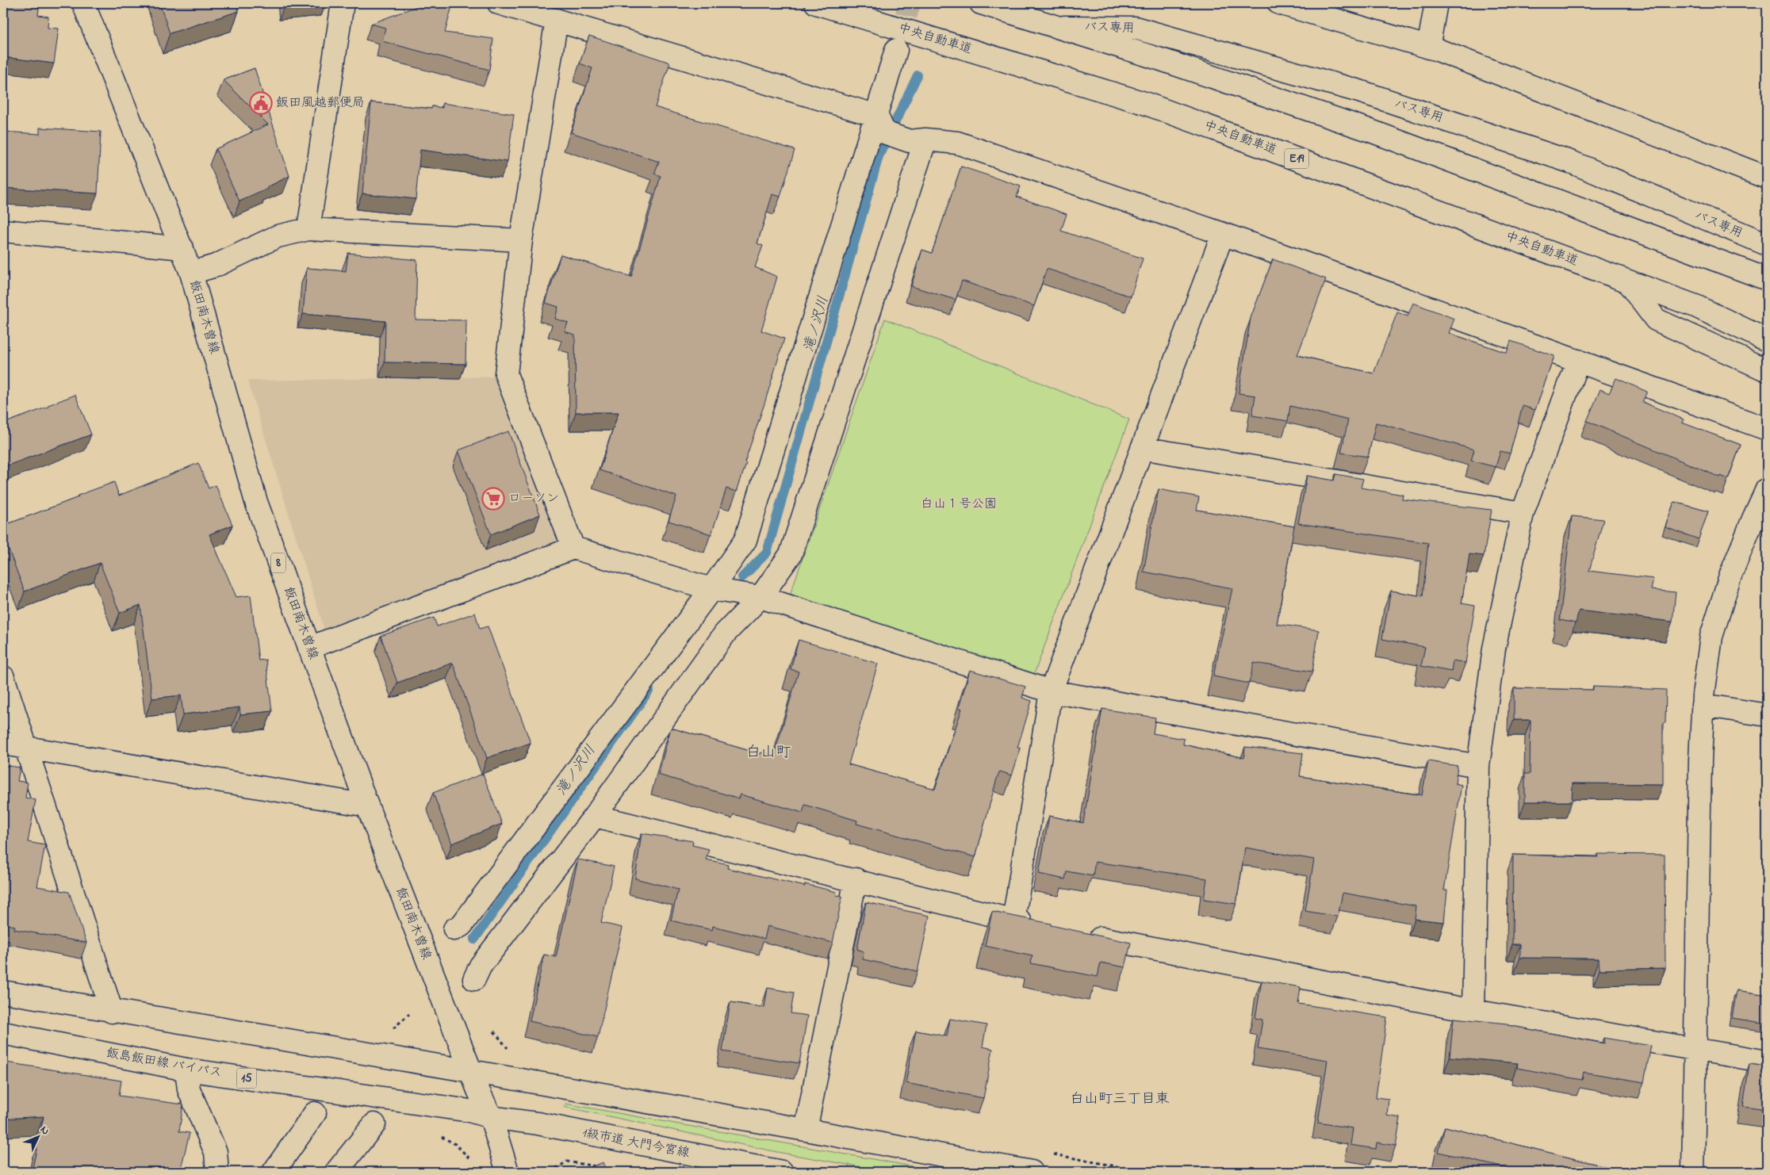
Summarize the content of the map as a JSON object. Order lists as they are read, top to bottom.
{
  "streets": {
    "main road": [
      "バス専用",
      "中央自動車道",
      "E19",
      "飯田南木曽線",
      "8",
      "飯島飯田線 バイパス",
      "15",
      "1級市道 大門今宮線"
    ]
  },
  "crossings": [
    ["飯田南木曽線", "飯島飯田線 バイパス"],
    ["飯田南木曽線", "1級市道 大門今宮線"],
    ["飯島飯田線 バイパス", "1級市道 大門今宮線"]
  ],
  "districts": ["白山町", "白山町三丁目東"],
  "water": ["滝ノ沢川"],
  "parks": ["白山１号公園"],
  "places": {
    "public building": ["飯田風越郵便局"],
    "supermarket": ["ローソン"]
  },
  "north": "top right"
}
